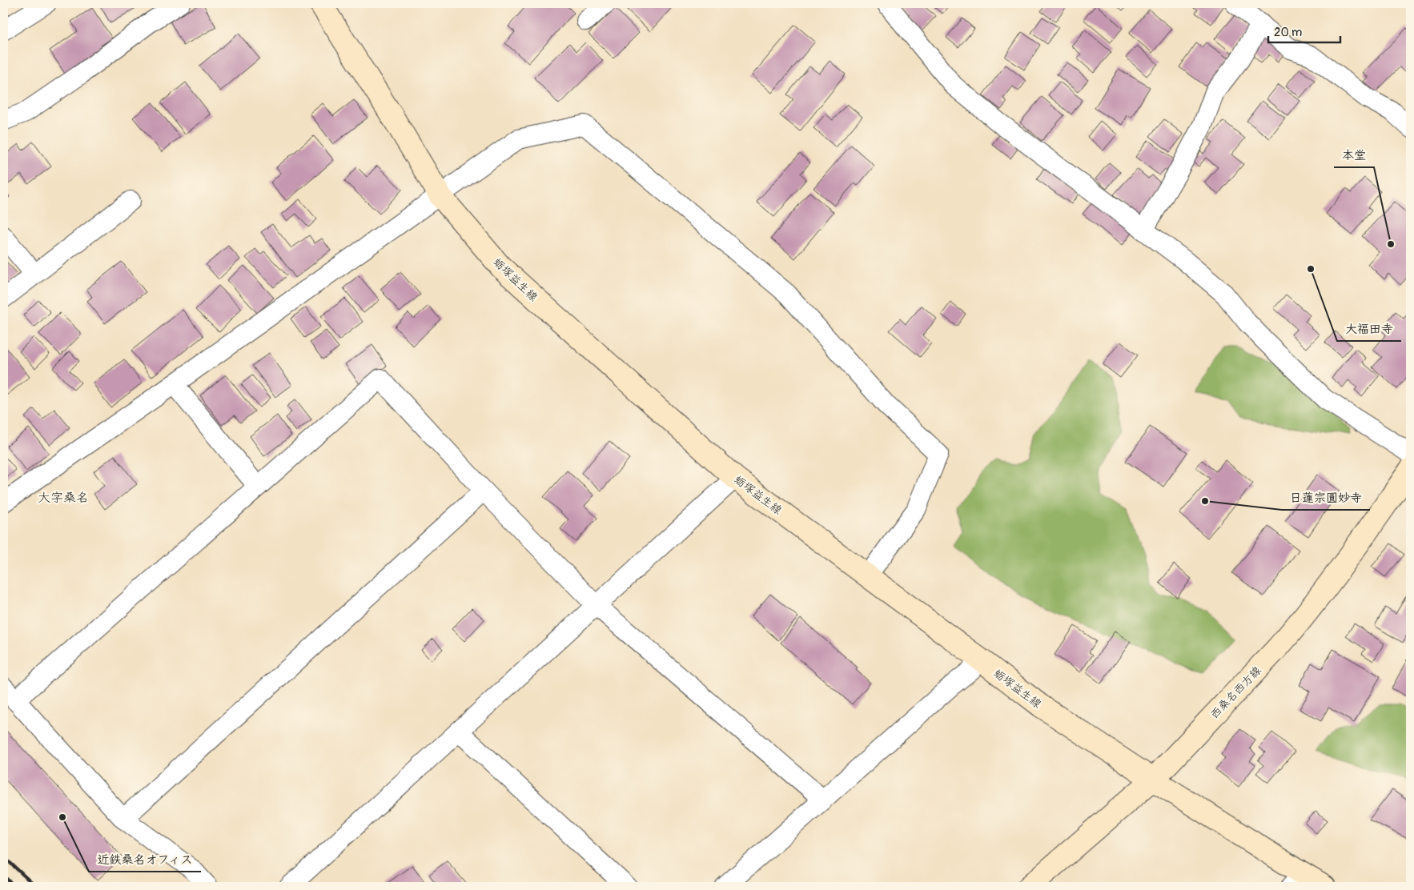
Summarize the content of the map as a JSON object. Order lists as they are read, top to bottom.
{
  "streets": {
    "street": ["蛎塚益生線", "西桑名西方線"]
  },
  "crossings": [
    ["蛎塚益生線", "西桑名西方線"]
  ],
  "districts": ["大字桑名"],
  "places": [
    "本堂",
    "大福田寺",
    "日蓮宗圓妙寺",
    "近鉄桑名オフィス"
  ],
  "scale_bar": "20 m"
}
